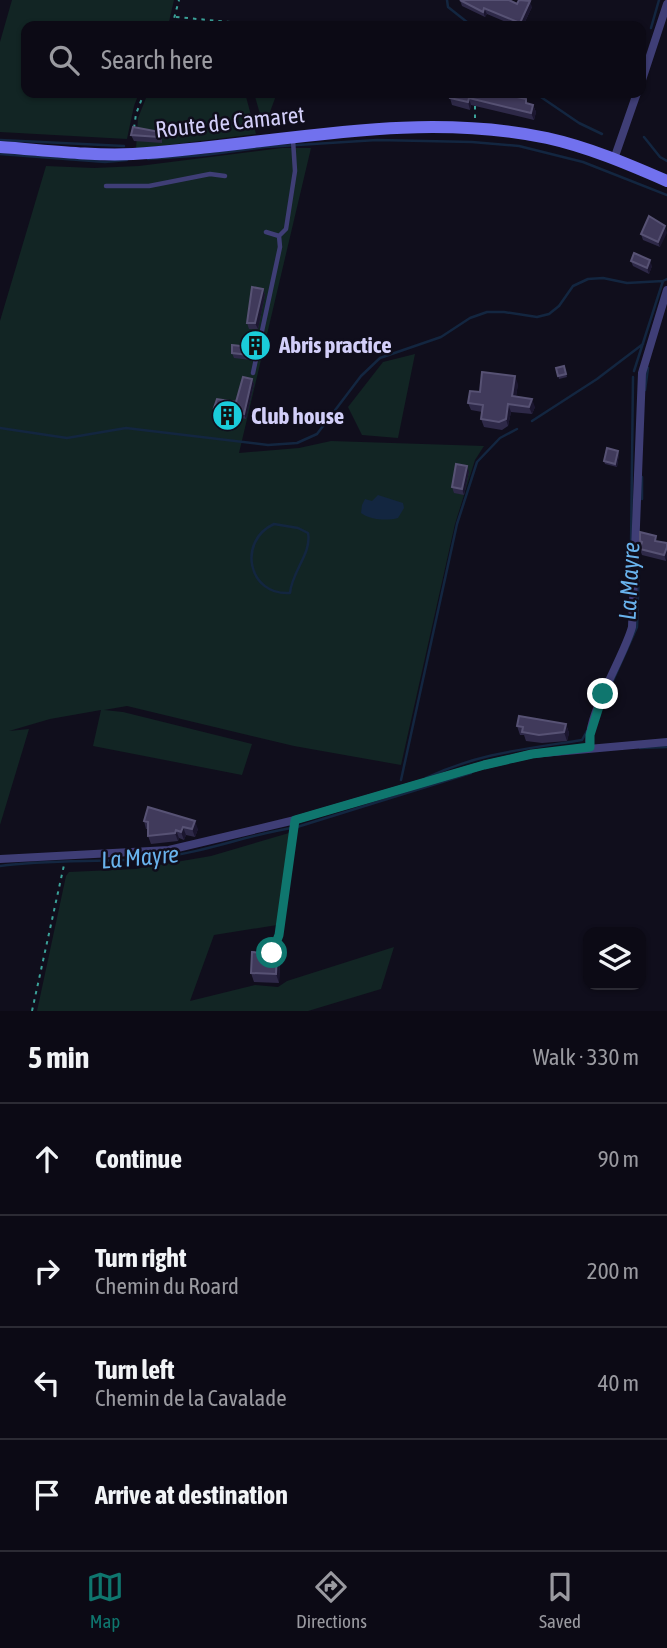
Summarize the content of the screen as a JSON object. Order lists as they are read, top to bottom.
{
  "streets": {
    "main road": ["Route de Camaret"]
  },
  "water": ["La Mayre"],
  "places": {
    "building": ["Abris practice", "Club house"]
  },
  "page": {
    "search": "Search here",
    "heading": ["5 min", "Walk · 330 m"],
    "list": [
      ["Continue", "90 m"],
      ["Turn right", "Chemin du Roard", "200 m"],
      ["Turn left", "Chemin de la Cavalade", "40 m"],
      "Arrive at destination"
    ],
    "nav": ["Map", "Directions", "Saved"]
  }
}
